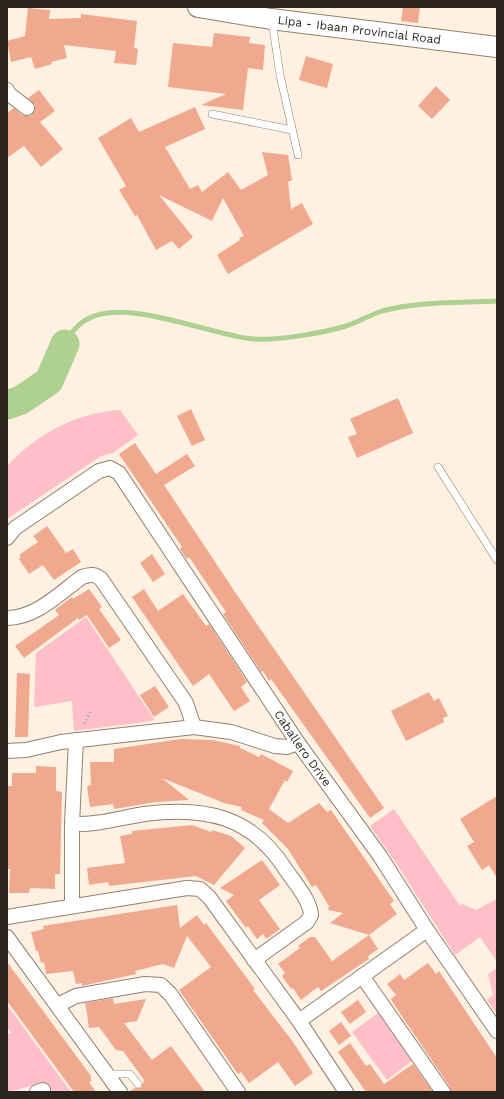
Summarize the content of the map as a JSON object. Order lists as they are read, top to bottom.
{
  "streets": {
    "main road": ["Lipa - Ibaan Provincial Road"],
    "street": ["Caballero Drive"]
  }
}
